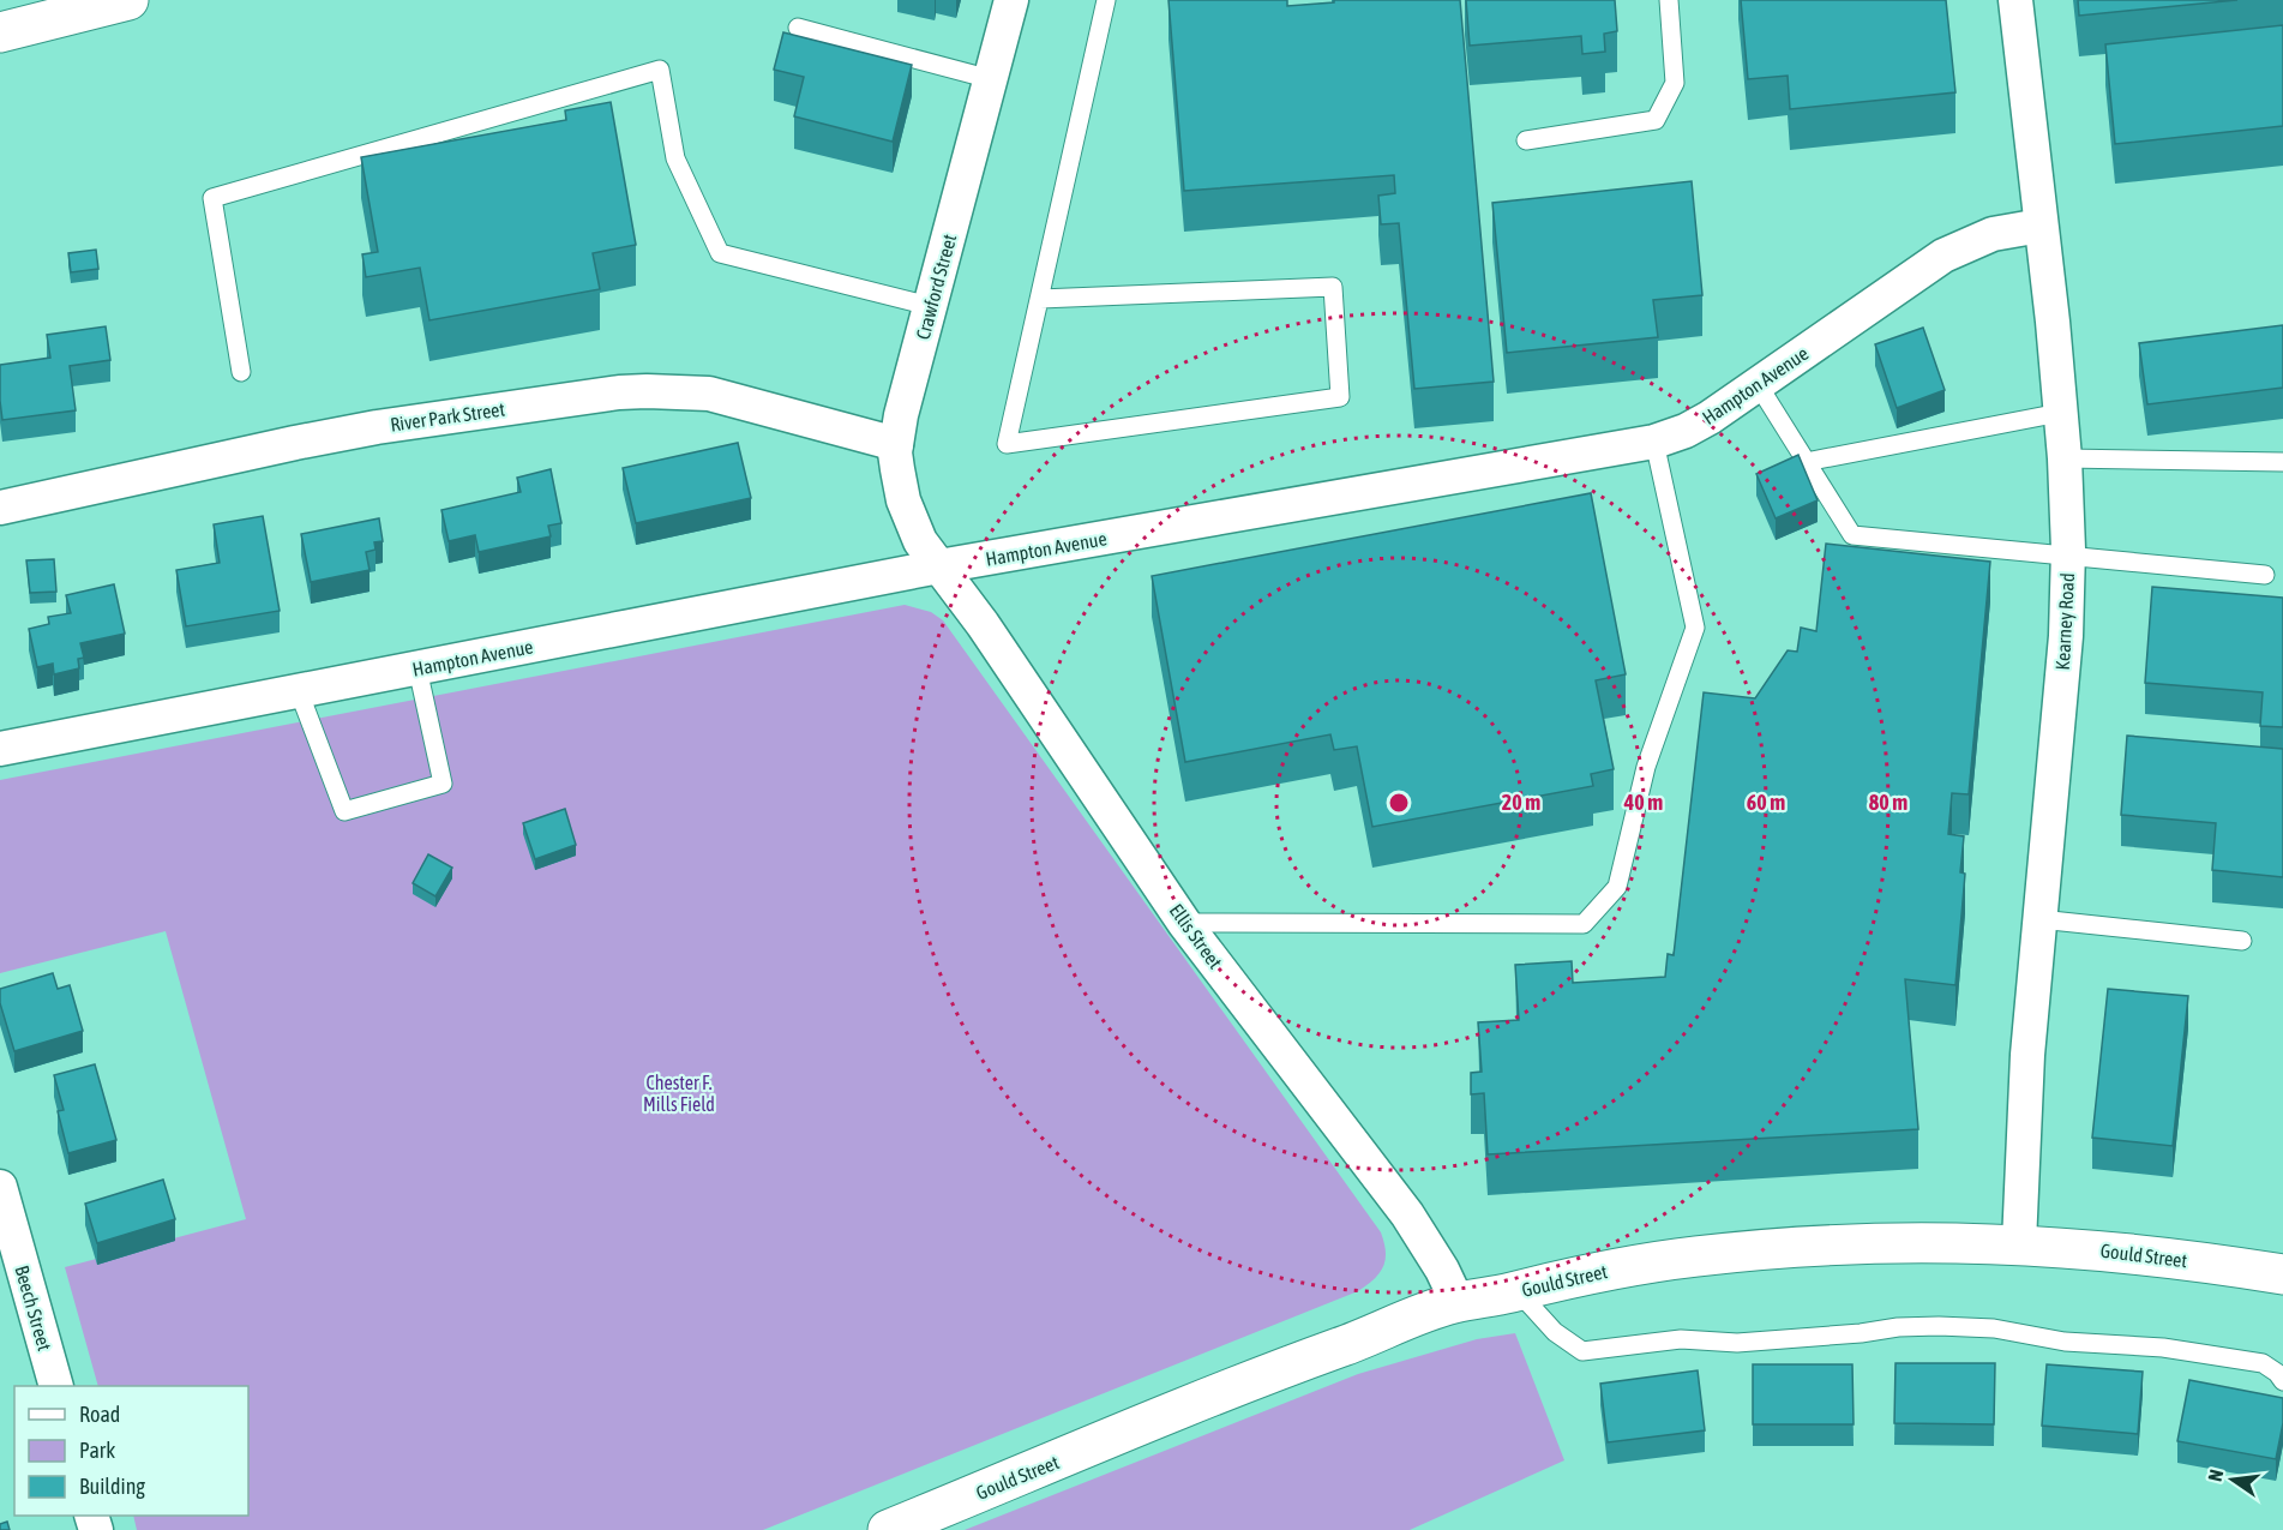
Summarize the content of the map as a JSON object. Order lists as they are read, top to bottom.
{
  "streets": {
    "main road": ["Gould Street"],
    "street": [
      "Crawford Street",
      "Hampton Avenue",
      "River Park Street",
      "Kearney Road",
      "Ellis Street",
      "Beech Street"
    ]
  },
  "crossings": [
    ["Crawford Street", "Hampton Avenue"],
    ["Crawford Street", "River Park Street"],
    ["Crawford Street", "Ellis Street"],
    ["Hampton Avenue", "Kearney Road"],
    ["Hampton Avenue", "Ellis Street"],
    ["Kearney Road", "Gould Street"],
    ["Ellis Street", "Gould Street"]
  ],
  "parks": ["Chester F. Mills Field"],
  "legend": ["Road", "Park", "Building"],
  "north": "left",
  "rings": [
    "20 m",
    "40 m",
    "60 m",
    "80 m"
  ]
}
